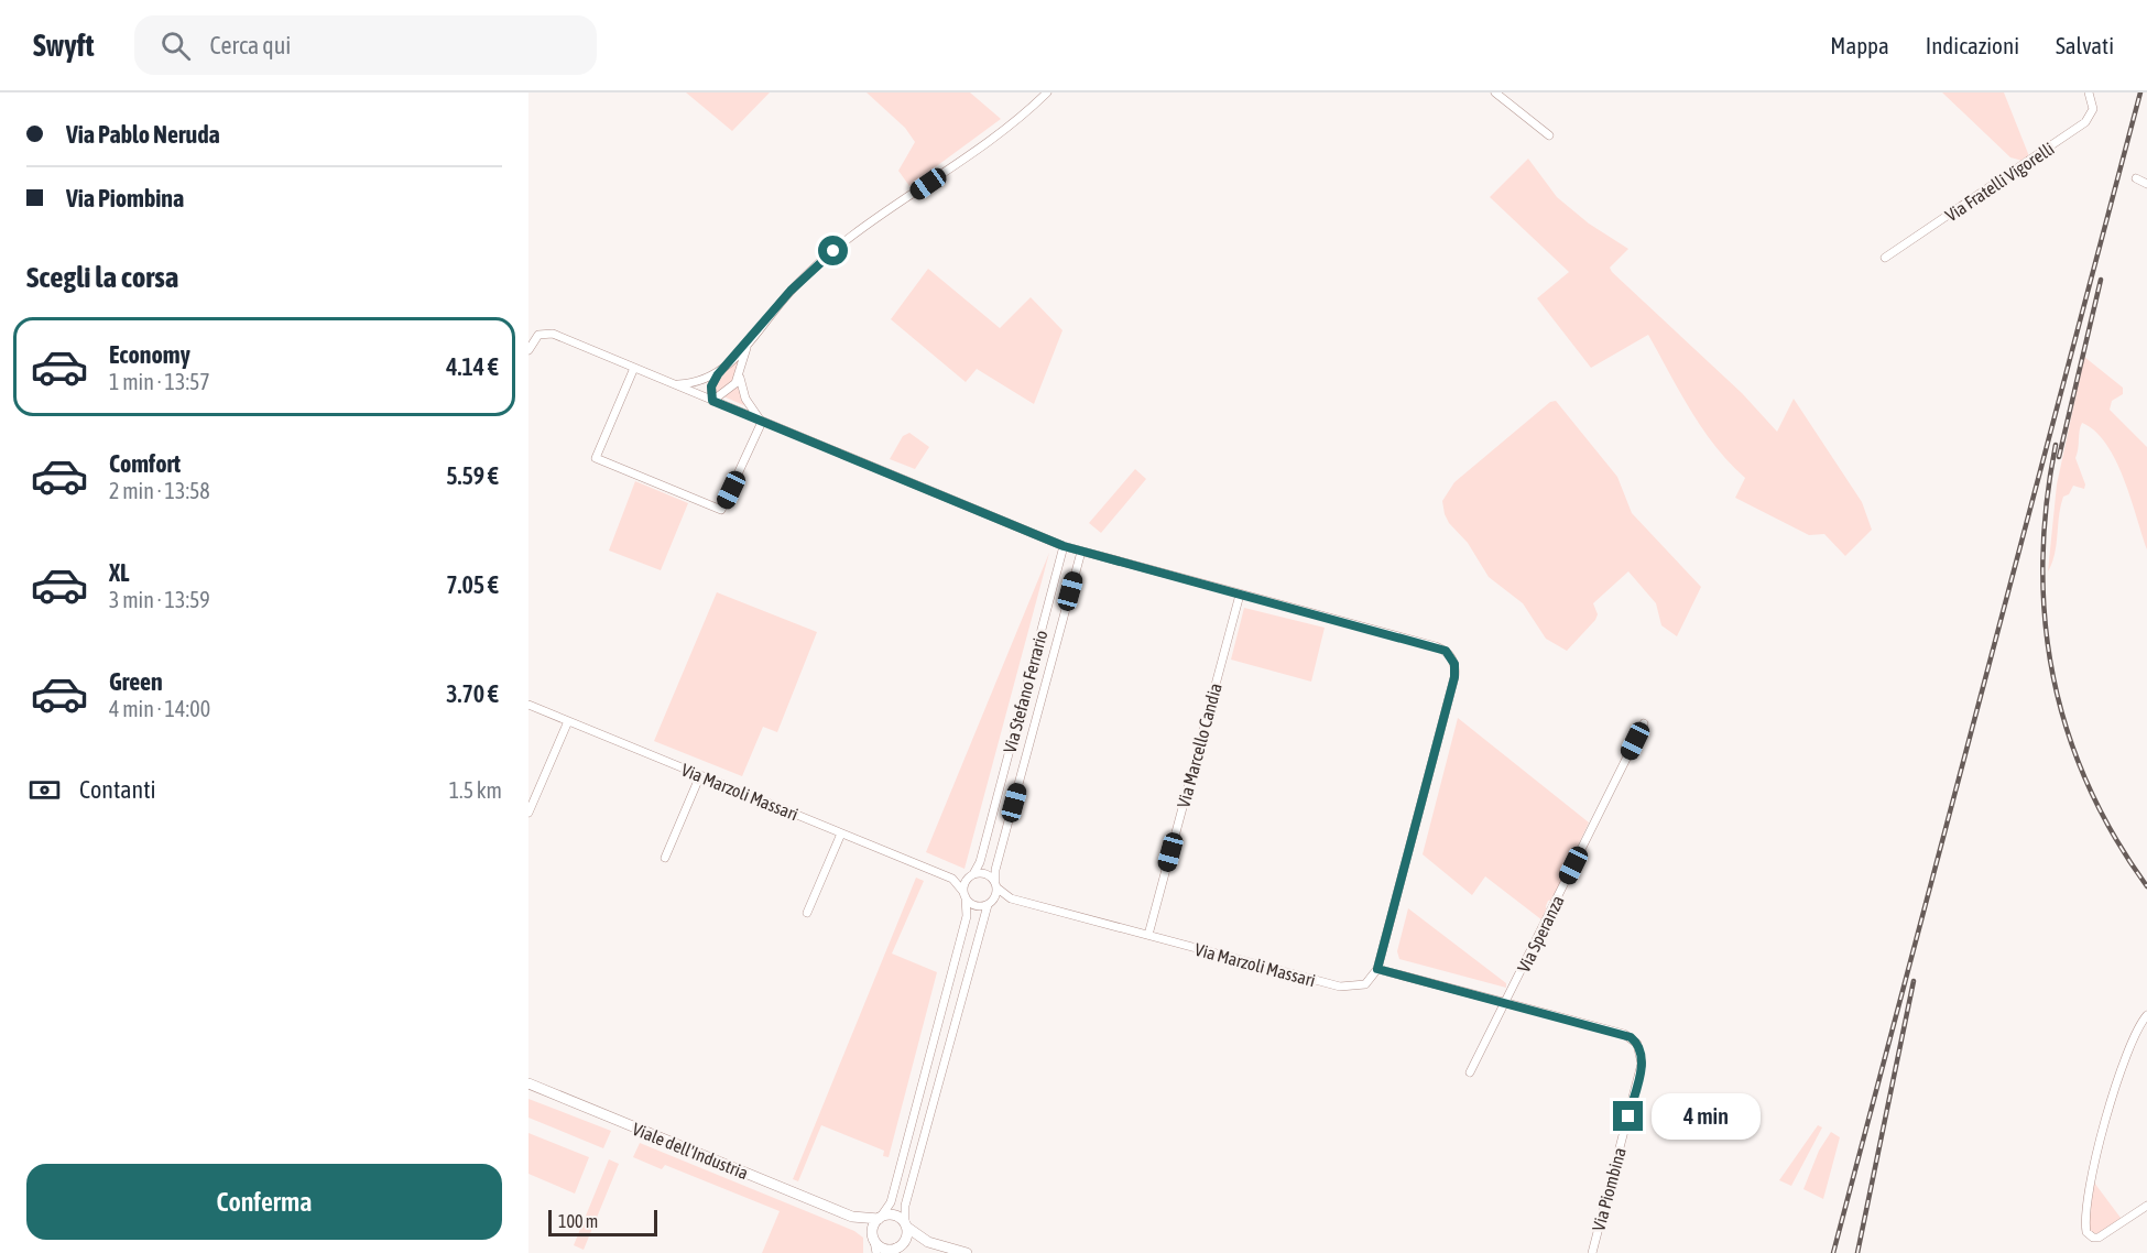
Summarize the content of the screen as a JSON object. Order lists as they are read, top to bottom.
{
  "streets": {
    "street": [
      "Via Fratelli Vigorelli",
      "Via Stefano Ferrario",
      "Via Marcello Candia",
      "Via Marzoli Massari",
      "Via Speranza",
      "Viale dell'Industria",
      "Via Piombina"
    ]
  },
  "crossings": [
    ["Via Stefano Ferrario", "Via Marzoli Massari"],
    ["Via Marcello Candia", "Via Marzoli Massari"],
    ["Via Marzoli Massari", "Via Piombina"],
    ["Via Speranza", "Via Piombina"]
  ],
  "scale_bar": "100 m",
  "page": {
    "header": "Swyft",
    "search": "Cerca qui",
    "nav": ["Mappa", "Indicazioni", "Salvati"],
    "banner": ["Via Pablo Neruda", "Via Piombina"],
    "heading": "Scegli la corsa",
    "list": [
      {
        "name": "Economy",
        "note": "1 min · 13:57",
        "value": "4.14 €"
      },
      {
        "name": "Comfort",
        "note": "2 min · 13:58",
        "value": "5.59 €"
      },
      {
        "name": "XL",
        "note": "3 min · 13:59",
        "value": "7.05 €"
      },
      {
        "name": "Green",
        "note": "4 min · 14:00",
        "value": "3.70 €"
      }
    ],
    "pay": ["Contanti", "1.5 km"],
    "bubble": "4 min",
    "buttons": "Conferma",
    "scale": "100 m"
  }
}
